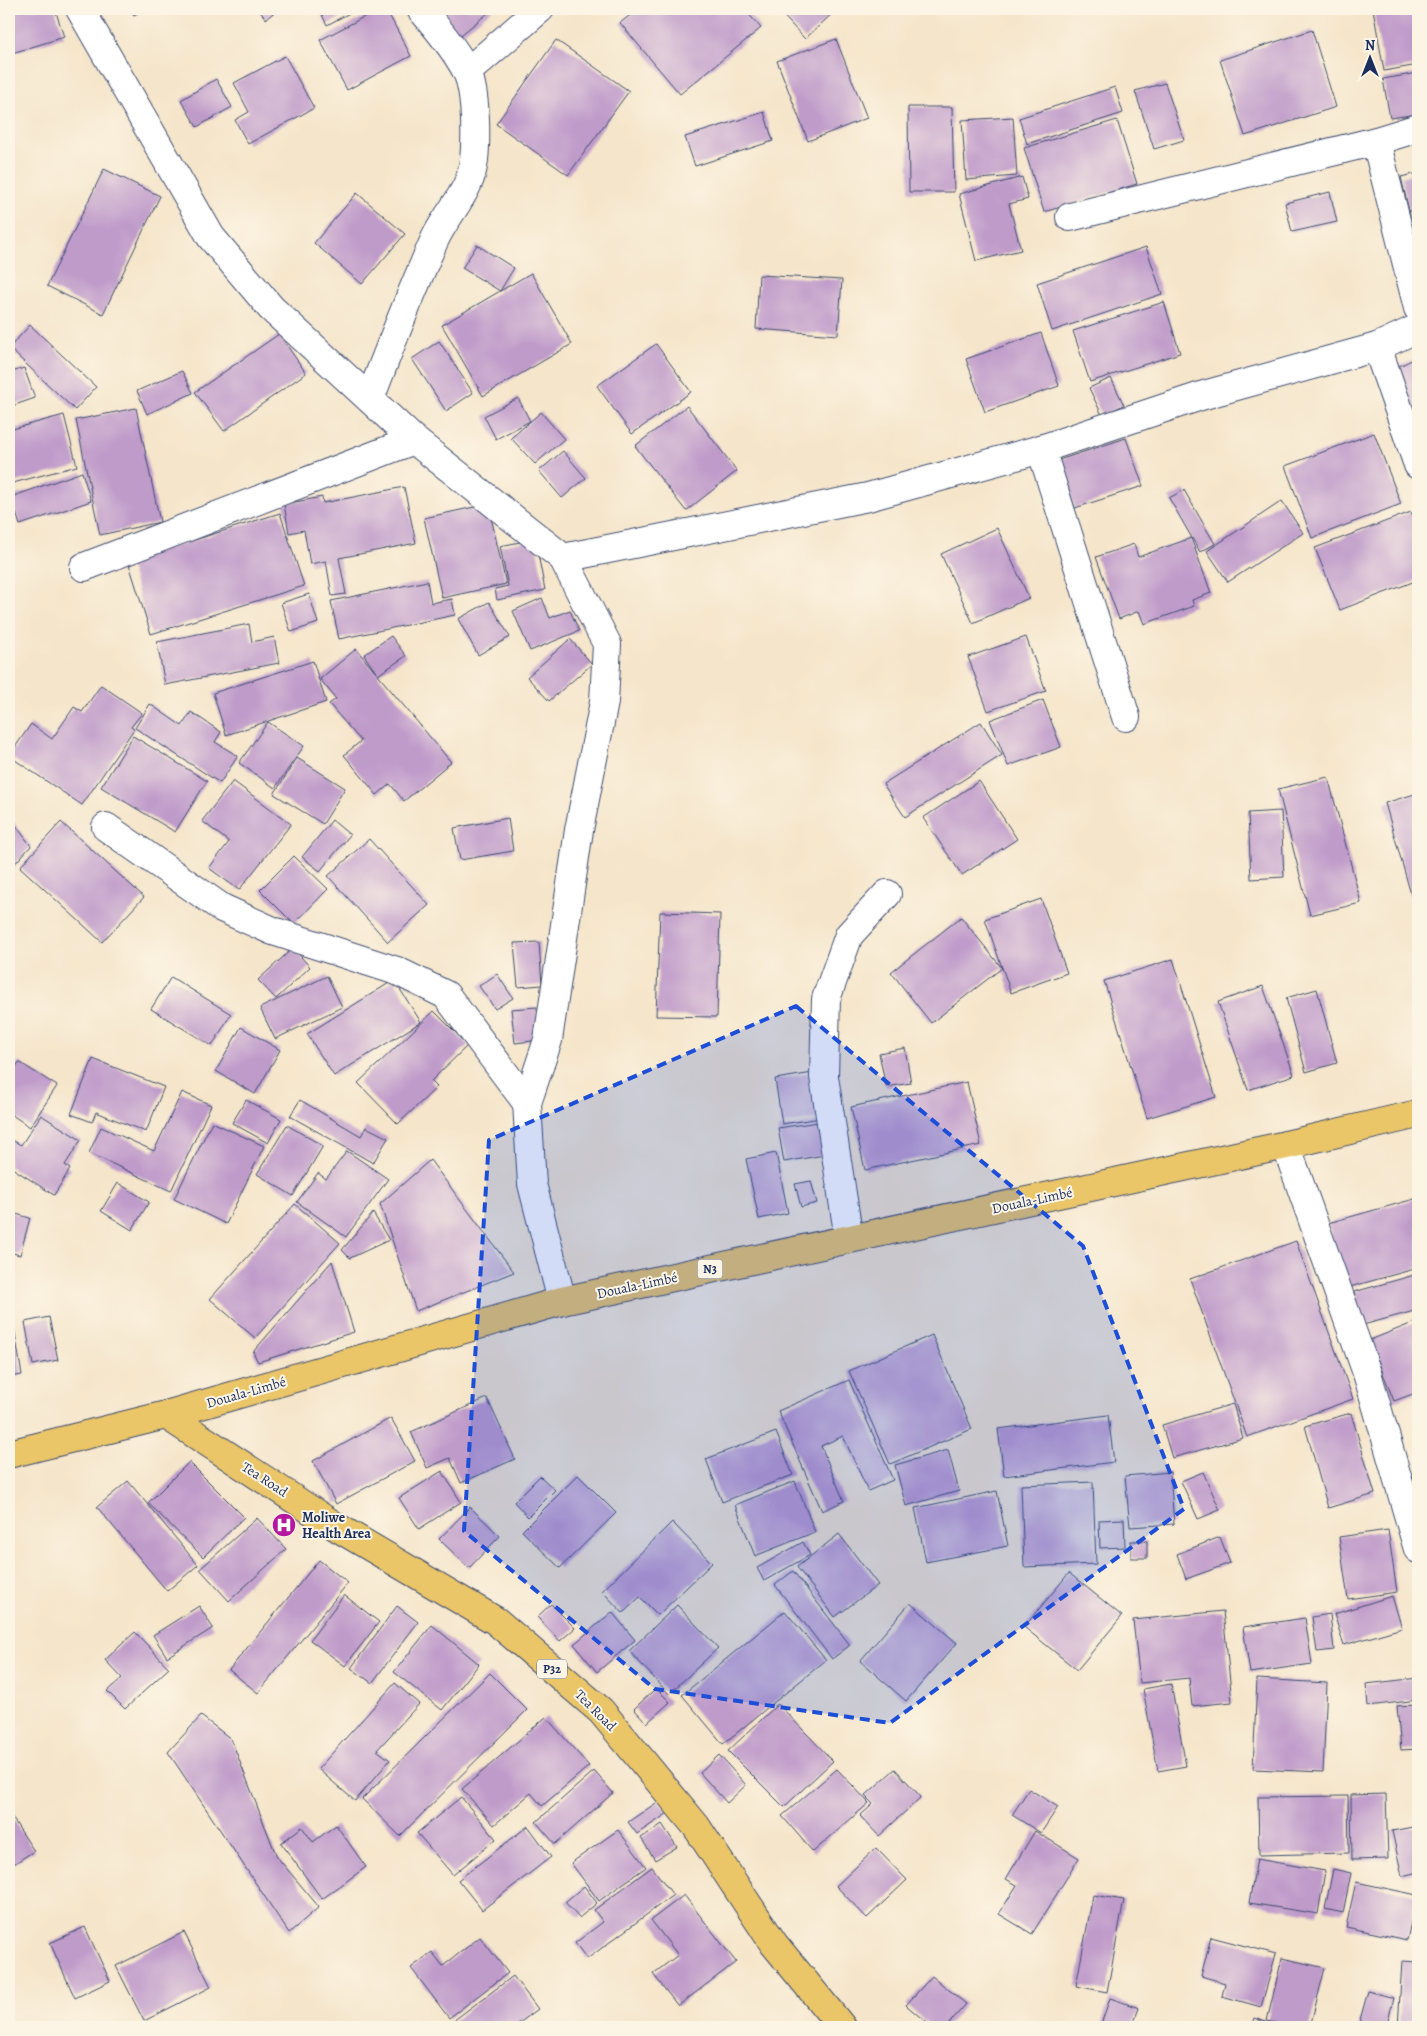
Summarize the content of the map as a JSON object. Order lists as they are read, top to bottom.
{
  "streets": {
    "main road": [
      "Douala-Limbé",
      "N3",
      "Tea Road",
      "P32"
    ]
  },
  "crossings": [
    ["Douala-Limbé", "Tea Road"]
  ],
  "places": {
    "hospital": ["Moliwe Health Area"]
  },
  "north": "top"
}
